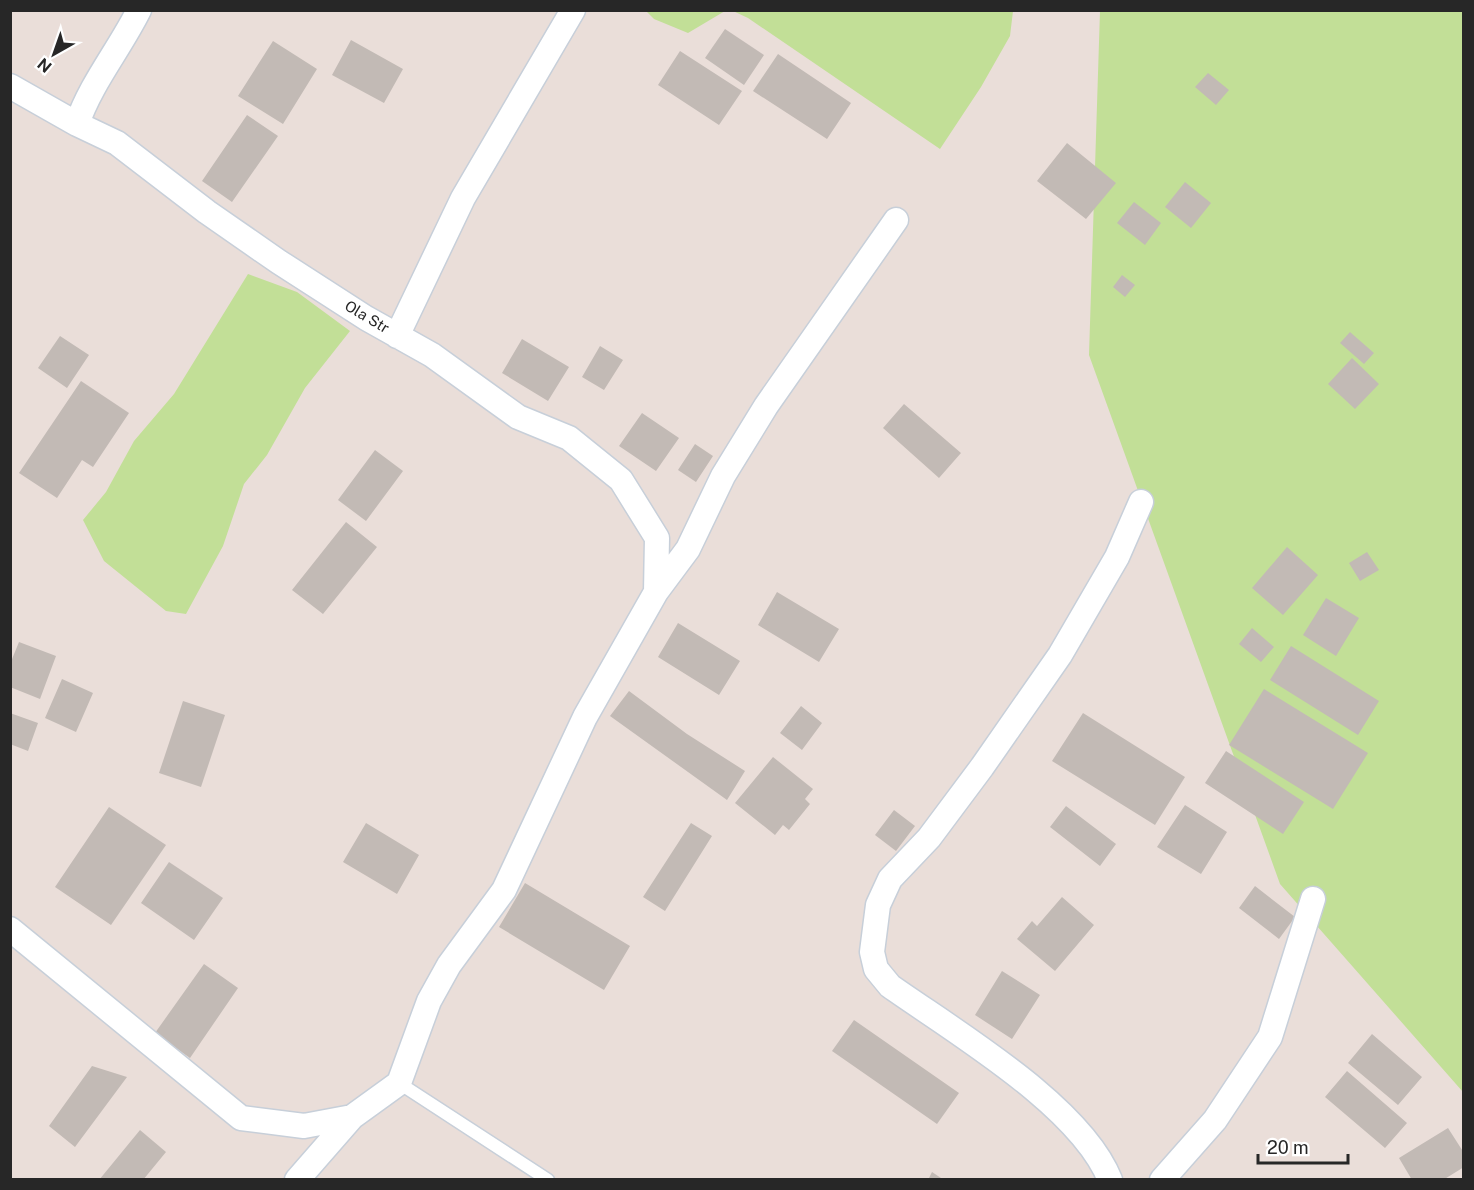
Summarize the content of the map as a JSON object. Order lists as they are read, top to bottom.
{
  "streets": {
    "street": ["Ola Str"]
  },
  "scale_bar": "20 m",
  "north": "bottom left"
}
